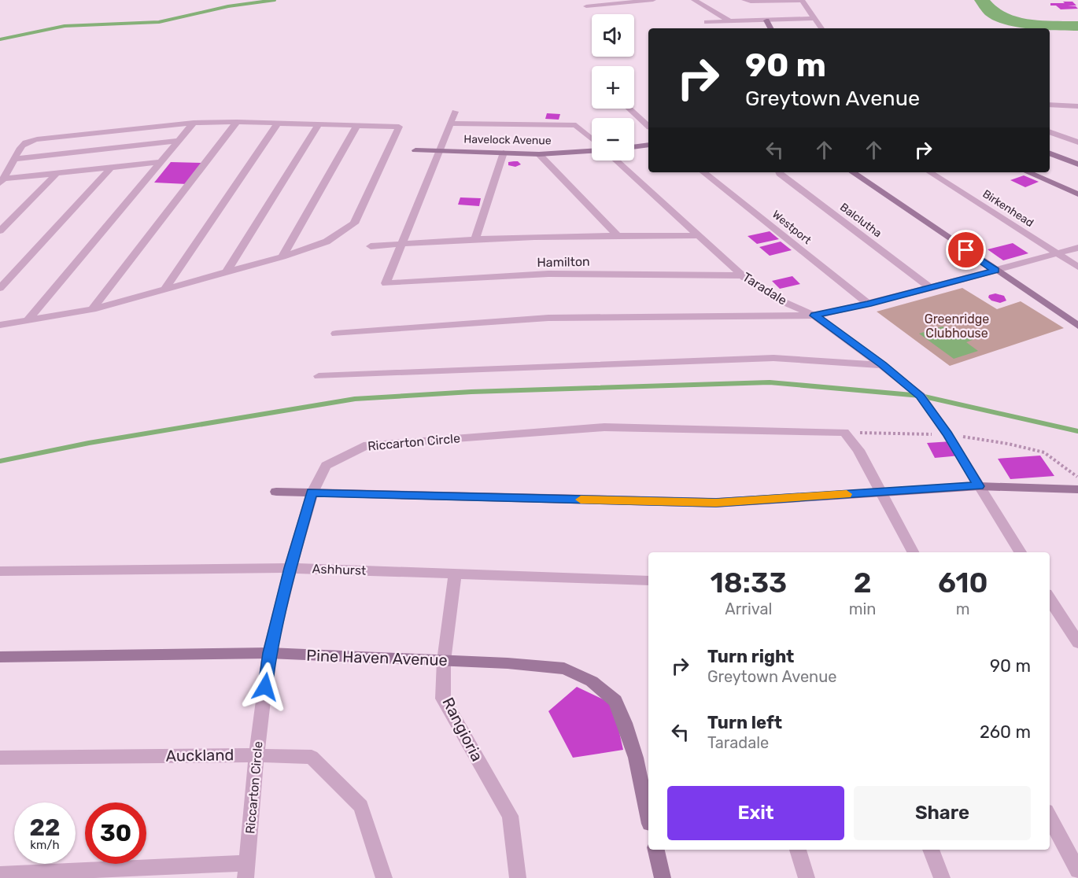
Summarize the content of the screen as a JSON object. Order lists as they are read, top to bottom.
{
  "streets": {
    "street": [
      "Havelock Avenue",
      "Birkenhead",
      "Balclutha",
      "Westport",
      "Hamilton",
      "Taradale",
      "Riccarton Circle",
      "Ashhurst",
      "Pine Haven Avenue",
      "Rangioria",
      "Auckland"
    ]
  },
  "crossings": [
    ["Hamilton", "Taradale"],
    ["Riccarton Circle", "Ashhurst"],
    ["Riccarton Circle", "Pine Haven Avenue"],
    ["Riccarton Circle", "Auckland"],
    ["Ashhurst", "Rangioria"],
    ["Pine Haven Avenue", "Rangioria"]
  ],
  "parks": ["Greenridge Clubhouse"],
  "page": {
    "map_buttons": ["+", "−"],
    "turn": ["90 m", "Greytown Avenue"],
    "eta": [
      "18:33",
      "Arrival",
      "2",
      "min",
      "610",
      "m"
    ],
    "list": [
      {
        "name": "Turn right",
        "note": "Greytown Avenue",
        "value": "90 m"
      },
      {
        "name": "Turn left",
        "note": "Taradale",
        "value": "260 m"
      }
    ],
    "buttons": ["Exit", "Share"],
    "speed": "22 km/h",
    "limit": "30"
  }
}
